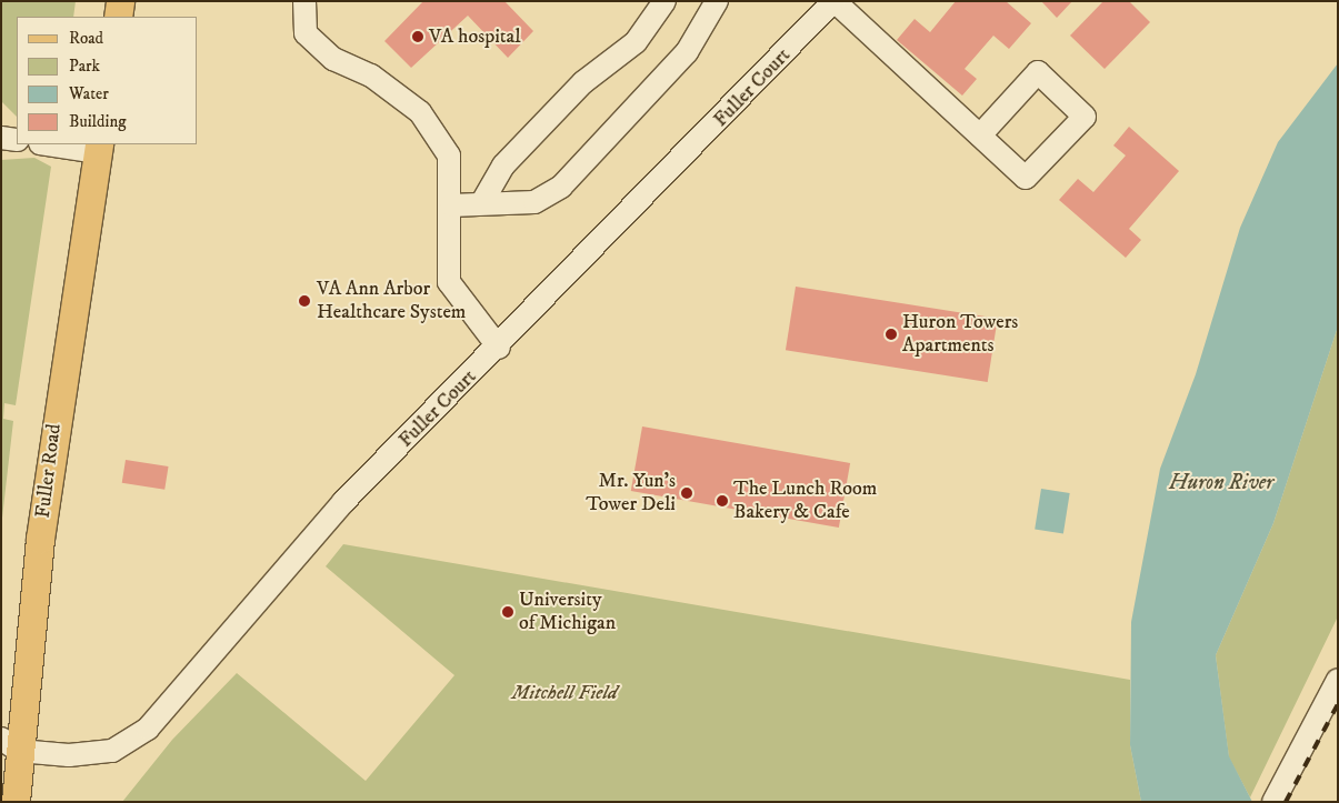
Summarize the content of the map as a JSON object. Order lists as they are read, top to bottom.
{
  "streets": {
    "main road": ["Fuller Road"],
    "street": ["Fuller Court"]
  },
  "crossings": [
    ["Fuller Court", "Fuller Road"]
  ],
  "water": ["Huron River"],
  "parks": ["Mitchell Field"],
  "places": [
    "VA hospital",
    "VA Ann Arbor Healthcare System",
    "Huron Towers Apartments",
    "Mr. Yun's Tower Deli",
    "The Lunch Room Bakery & Cafe",
    "University of Michigan"
  ],
  "legend": [
    "Road",
    "Park",
    "Water",
    "Building"
  ]
}
